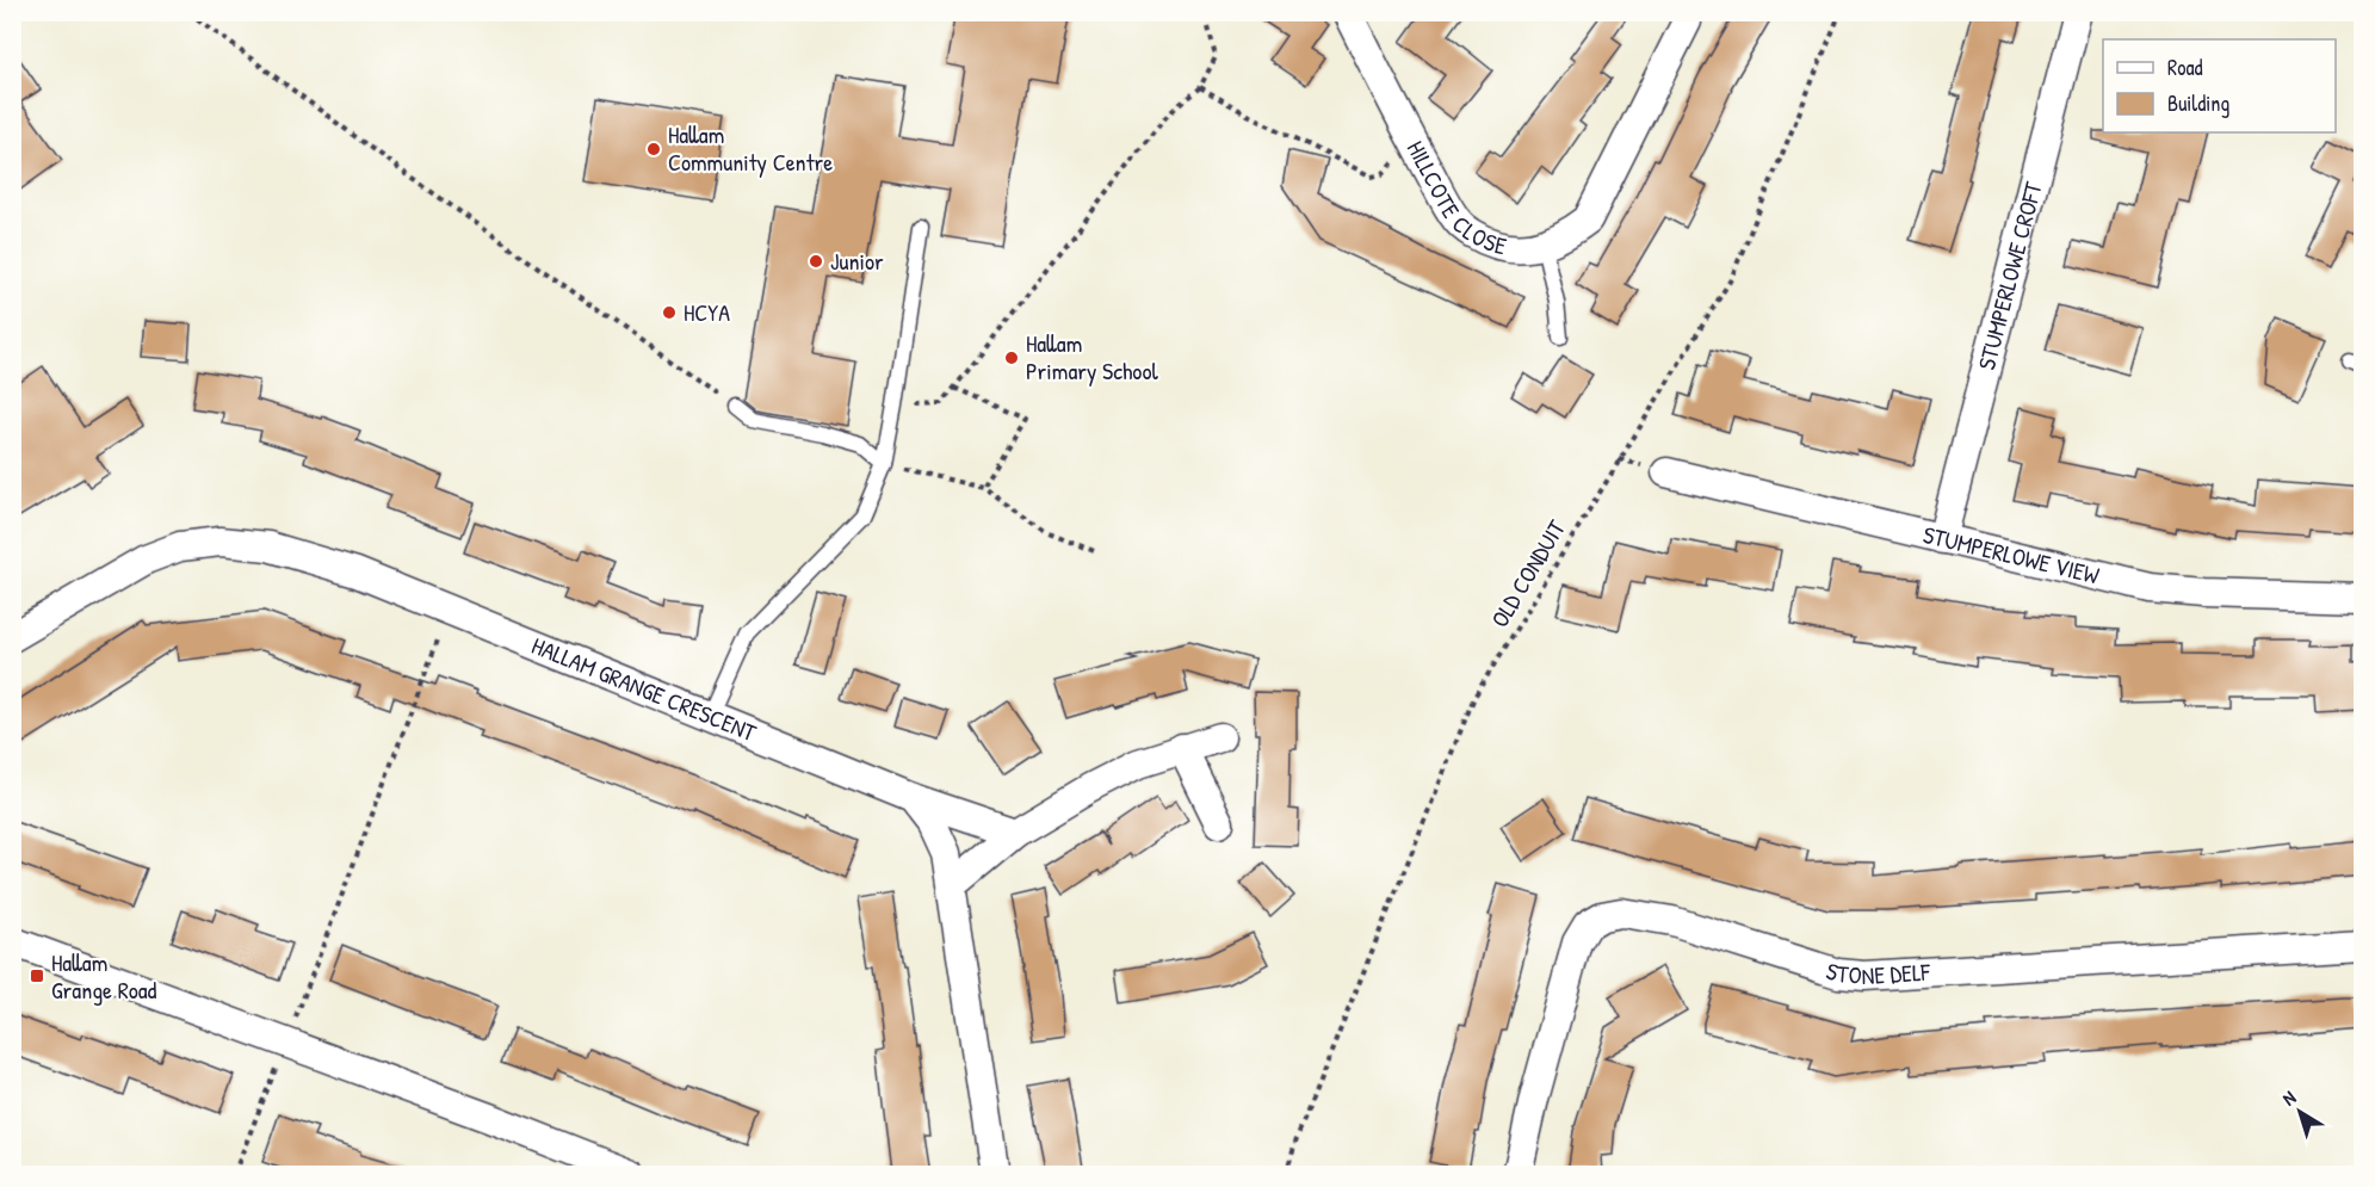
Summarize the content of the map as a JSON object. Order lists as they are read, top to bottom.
{
  "streets": {
    "street": [
      "HILLCOTE CLOSE",
      "STUMPERLOWE CROFT",
      "STUMPERLOWE VIEW",
      "HALLAM GRANGE CRESCENT",
      "STONE DELF"
    ],
    "path": ["OLD CONDUIT"]
  },
  "crossings": [
    ["STUMPERLOWE CROFT", "STUMPERLOWE VIEW"]
  ],
  "places": {
    "other": [
      "Hallam Community Centre",
      "Junior",
      "HCYA",
      "Hallam Primary School"
    ],
    "transit": ["Hallam Grange Road"]
  },
  "legend": ["Road", "Building"],
  "north": "top left"
}
